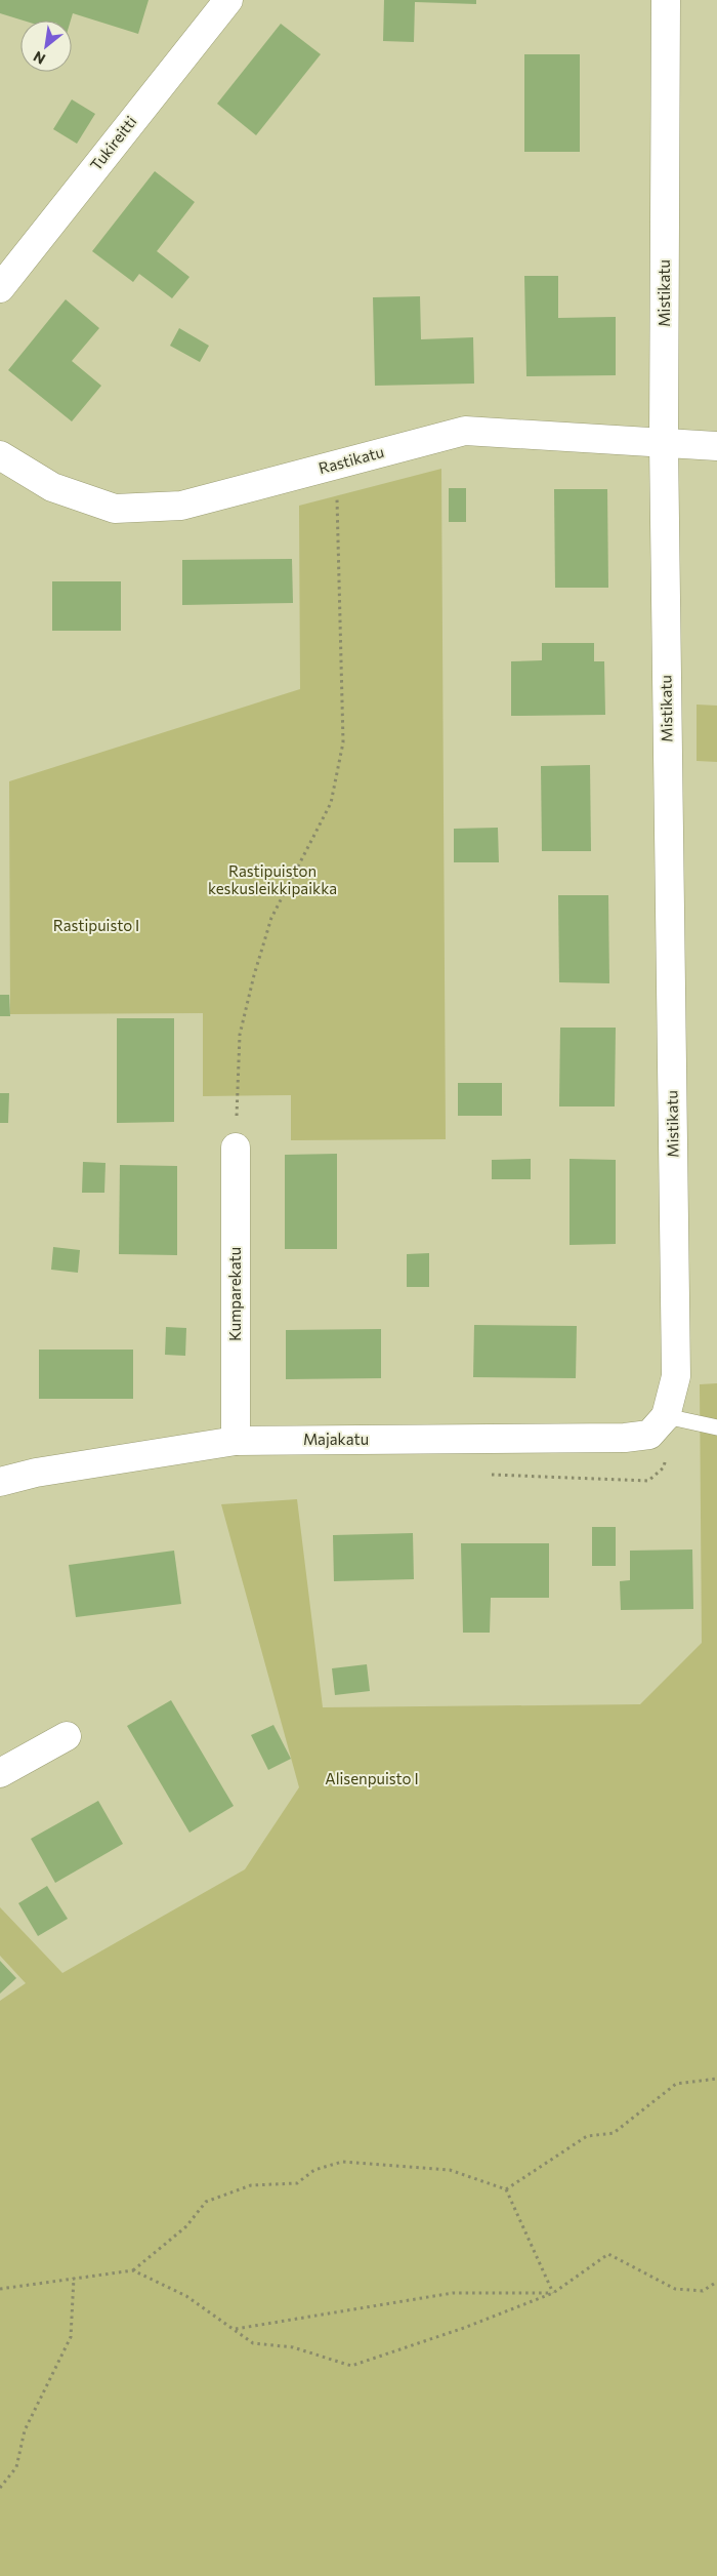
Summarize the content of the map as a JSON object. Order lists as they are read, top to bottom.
{
  "streets": {
    "street": [
      "Tukireitti",
      "Mistikatu",
      "Rastikatu",
      "Kumparekatu",
      "Majakatu"
    ]
  },
  "crossings": [
    ["Mistikatu", "Rastikatu"],
    ["Mistikatu", "Majakatu"],
    ["Kumparekatu", "Majakatu"]
  ],
  "parks": ["Rastipuiston keskusleikkipaikka", "Rastipuisto I", "Alisenpuisto I"],
  "north": "bottom left"
}
